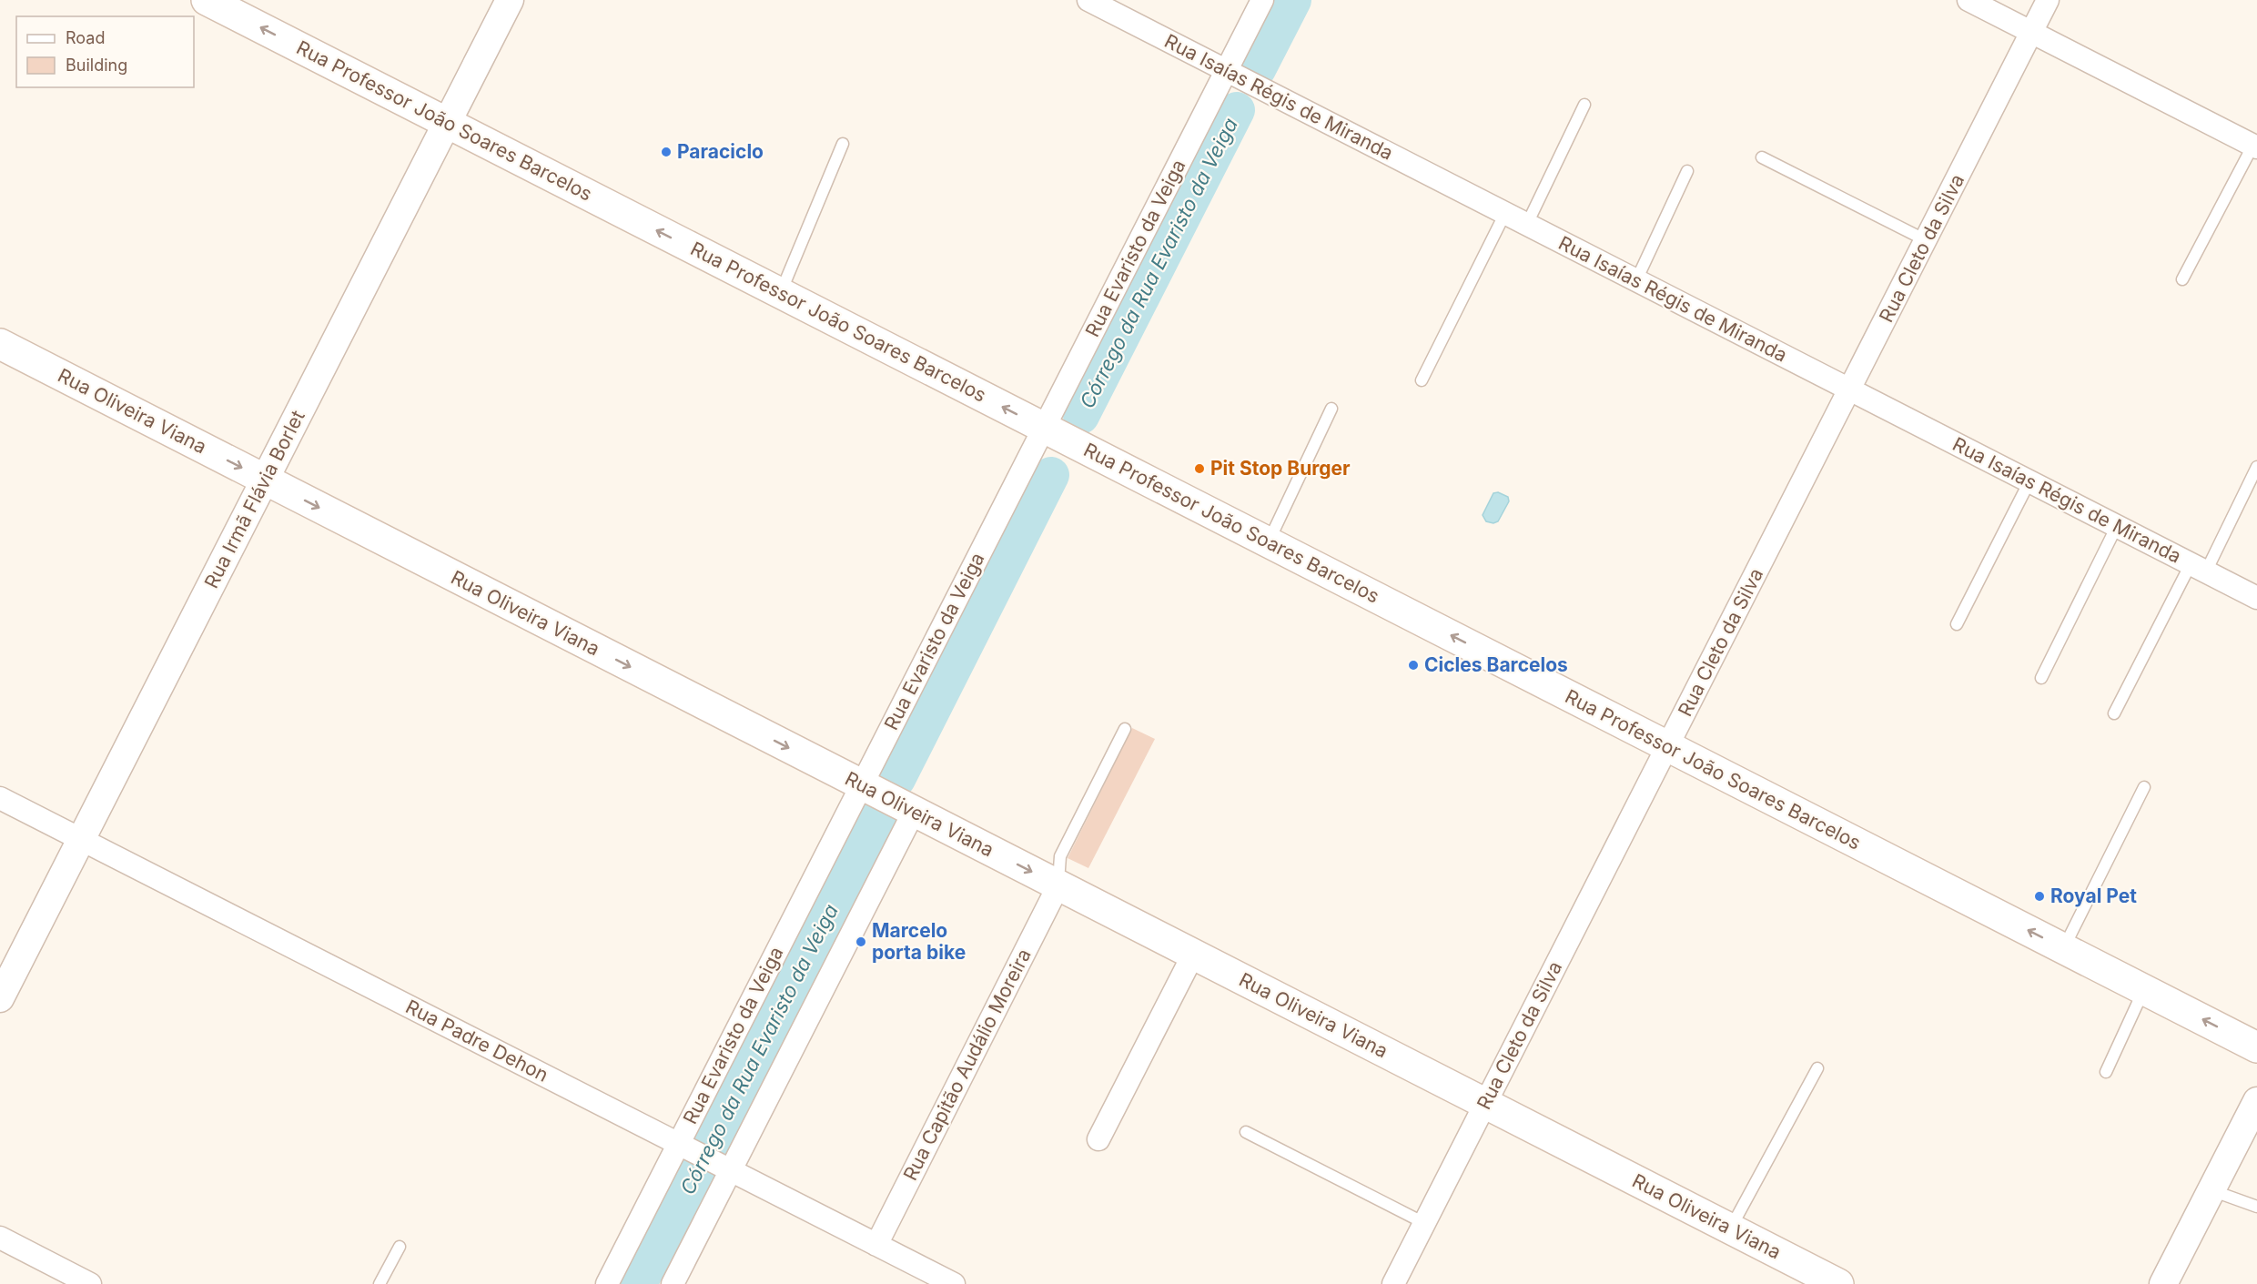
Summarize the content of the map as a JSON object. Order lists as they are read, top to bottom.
{
  "streets": {
    "main road": ["Rua Professor João Soares Barcelos", "Rua Oliveira Viana"],
    "street": [
      "Rua Isaías Régis de Miranda",
      "Rua Evaristo da Veiga",
      "Rua Cleto da Silva",
      "Rua Irmã Flávia Borlet",
      "Rua Padre Dehon",
      "Rua Capitão Audálio Moreira"
    ]
  },
  "crossings": [
    ["Rua Isaías Régis de Miranda", "Rua Evaristo da Veiga"],
    ["Rua Isaías Régis de Miranda", "Rua Cleto da Silva"],
    ["Rua Professor João Soares Barcelos", "Rua Evaristo da Veiga"],
    ["Rua Professor João Soares Barcelos", "Rua Cleto da Silva"],
    ["Rua Professor João Soares Barcelos", "Rua Irmã Flávia Borlet"],
    ["Rua Evaristo da Veiga", "Rua Oliveira Viana"],
    ["Rua Evaristo da Veiga", "Rua Padre Dehon"],
    ["Rua Cleto da Silva", "Rua Oliveira Viana"],
    ["Rua Oliveira Viana", "Rua Irmã Flávia Borlet"],
    ["Rua Oliveira Viana", "Rua Capitão Audálio Moreira"],
    ["Rua Irmã Flávia Borlet", "Rua Padre Dehon"],
    ["Rua Padre Dehon", "Rua Capitão Audálio Moreira"]
  ],
  "one_way": ["Rua Professor João Soares Barcelos", "Rua Oliveira Viana"],
  "water": ["Córrego da Rua Evaristo da Veiga"],
  "places": [
    "Paraciclo",
    "Pit Stop Burger",
    "Cicles Barcelos",
    "Royal Pet",
    "Marcelo porta bike"
  ],
  "legend": ["Road", "Building"]
}
